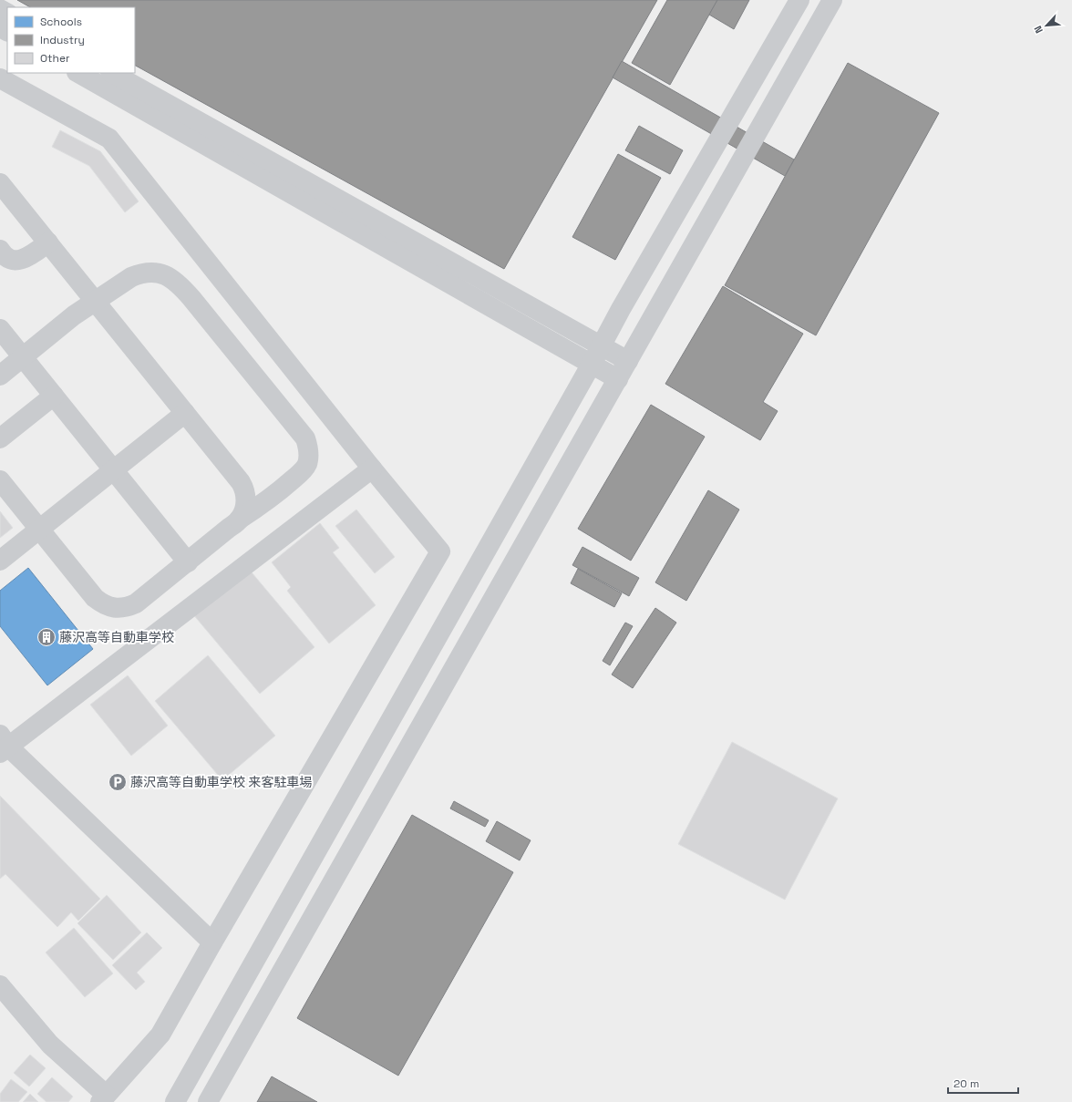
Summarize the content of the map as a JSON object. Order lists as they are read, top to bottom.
{
  "places": {
    "building": ["藤沢高等自動車学校"],
    "parking": ["藤沢高等自動車学校 来客駐車場"]
  },
  "legend": ["Schools", "Industry", "Other"],
  "scale_bar": "20 m",
  "north": "bottom left"
}
